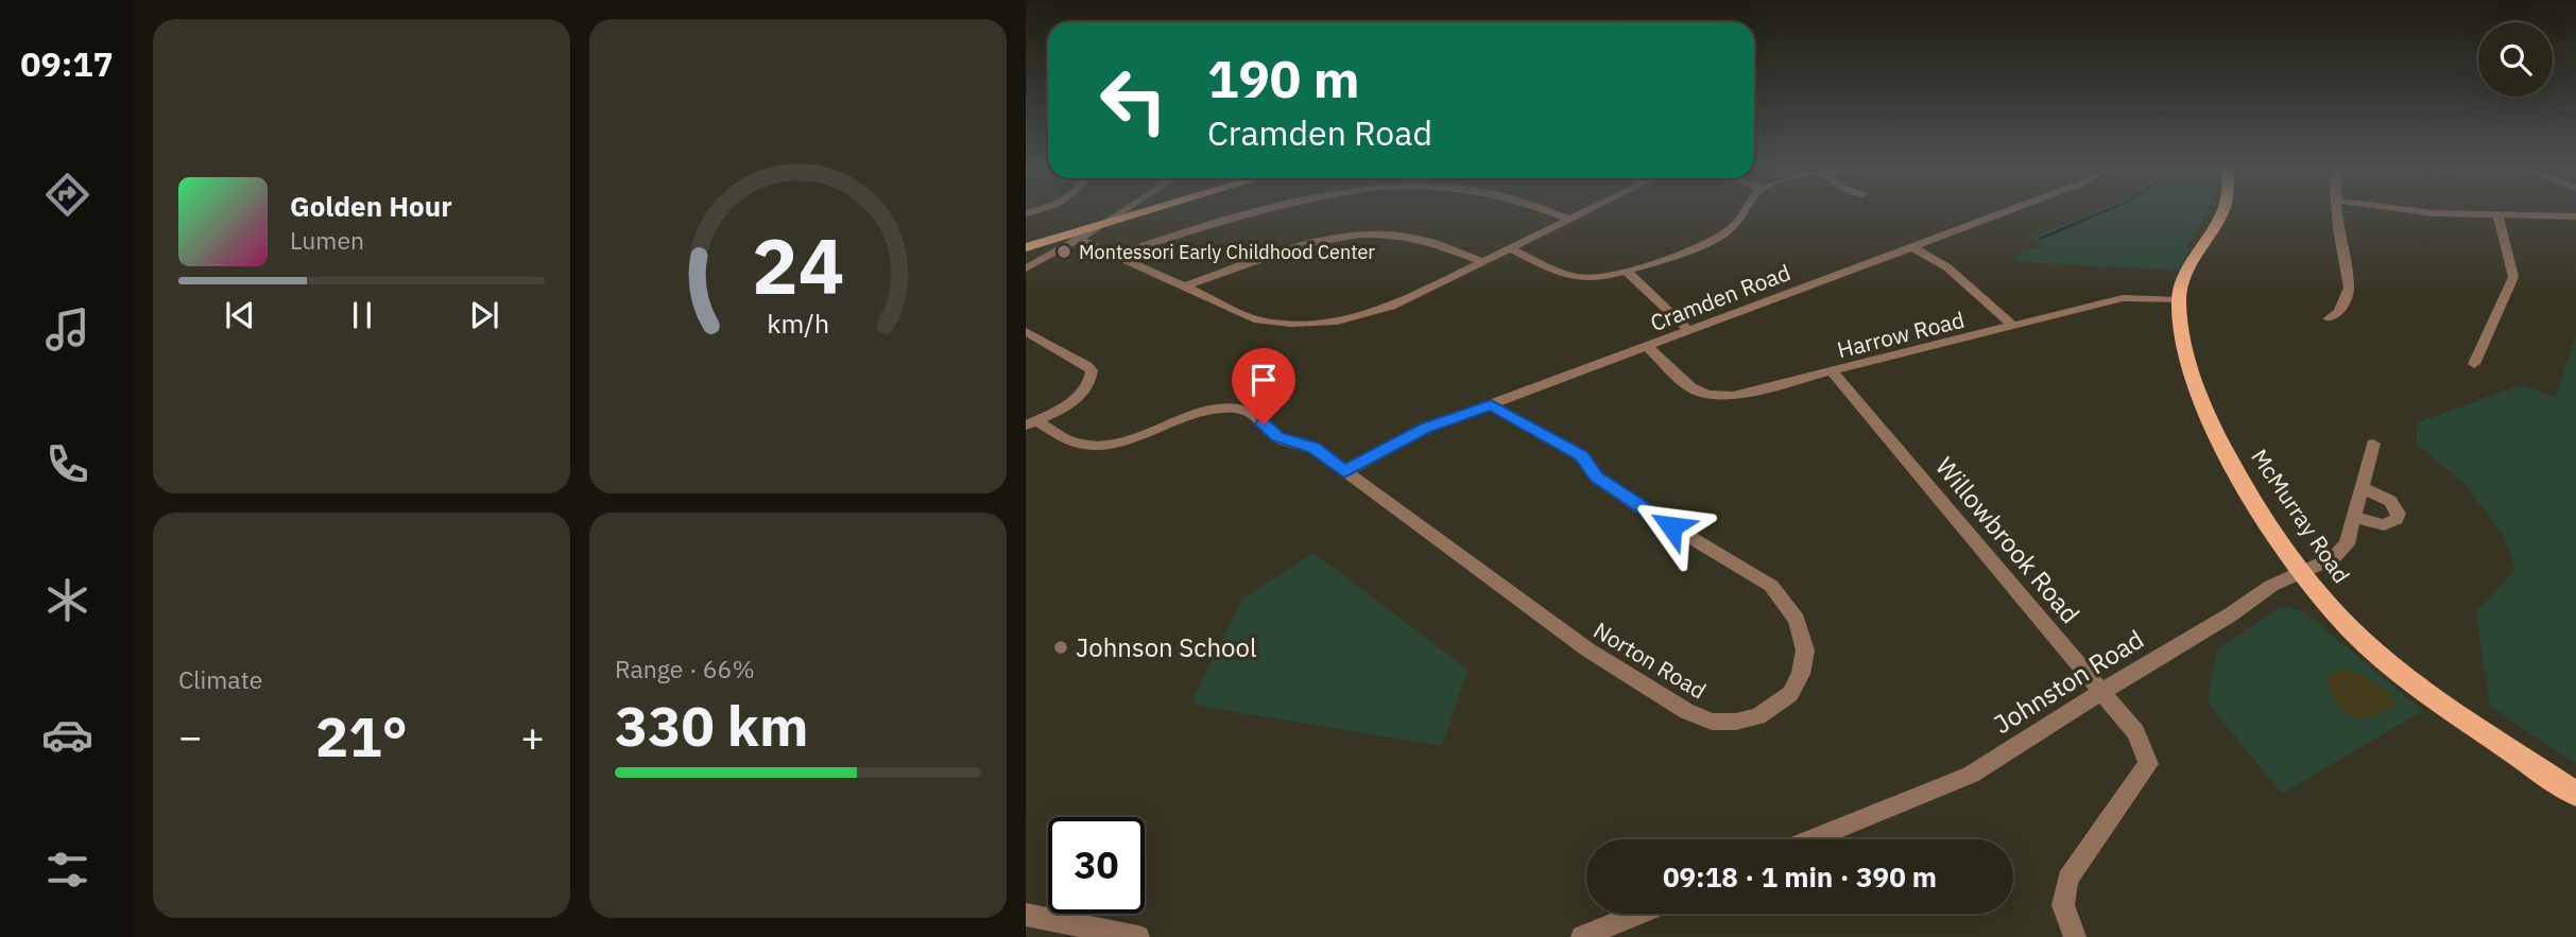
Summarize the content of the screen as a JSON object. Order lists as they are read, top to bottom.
{
  "streets": {
    "main road": ["McMurray Road"],
    "street": [
      "Cramden Road",
      "Harrow Road",
      "Willowbrook Road",
      "Norton Road",
      "Johnston Road"
    ]
  },
  "crossings": [
    ["Cramden Road", "Harrow Road"],
    ["Cramden Road", "Norton Road"],
    ["Harrow Road", "McMurray Road"],
    ["Harrow Road", "Willowbrook Road"],
    ["McMurray Road", "Johnston Road"],
    ["Willowbrook Road", "Johnston Road"]
  ],
  "places": ["Montessori Early Childhood Center", "Johnson School"],
  "page": {
    "tabs": "09:17",
    "turn": ["190 m", "Cramden Road"],
    "song": ["Golden Hour", "Lumen"],
    "tile": [
      "Climate",
      ["Range · 66%", "330 km"]
    ],
    "heat": ["−", "21°", "+"],
    "limit": "30",
    "trip": "09:18 · 1 min · 390 m",
    "gauge": ["24", "km/h"]
  }
}
